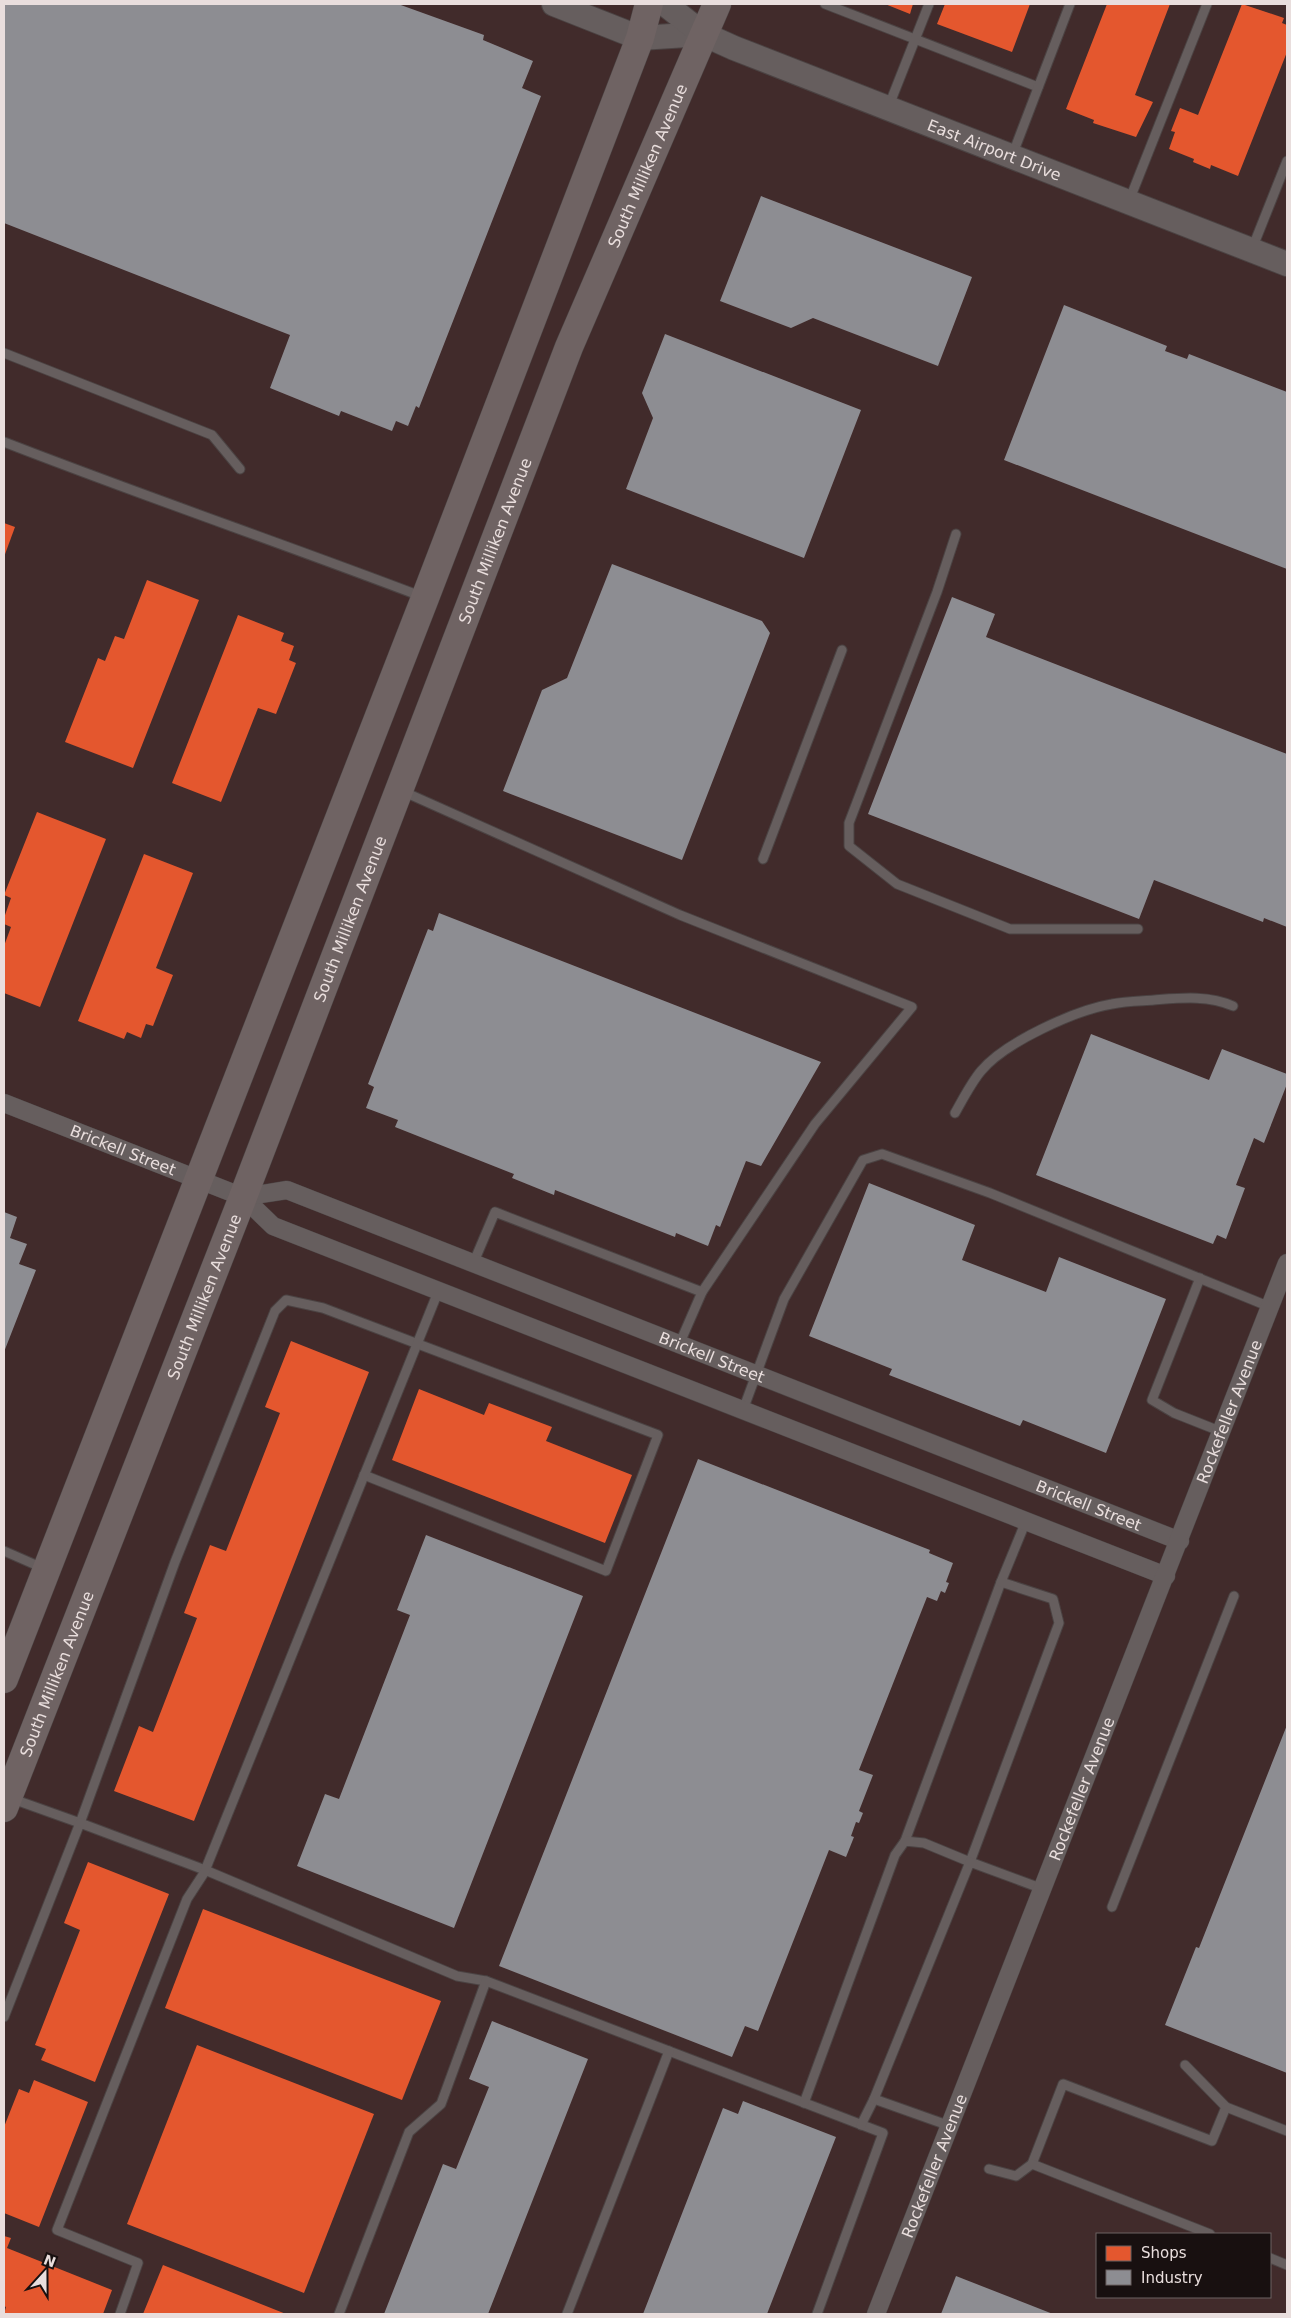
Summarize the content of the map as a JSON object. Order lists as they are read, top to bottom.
{
  "streets": {
    "main road": ["East Airport Drive", "South Milliken Avenue"],
    "street": ["Brickell Street", "Rockefeller Avenue"]
  },
  "crossings": [
    ["East Airport Drive", "South Milliken Avenue"],
    ["South Milliken Avenue", "Brickell Street"],
    ["Brickell Street", "Rockefeller Avenue"]
  ],
  "legend": ["Shops", "Industry"],
  "north": "top"
}
